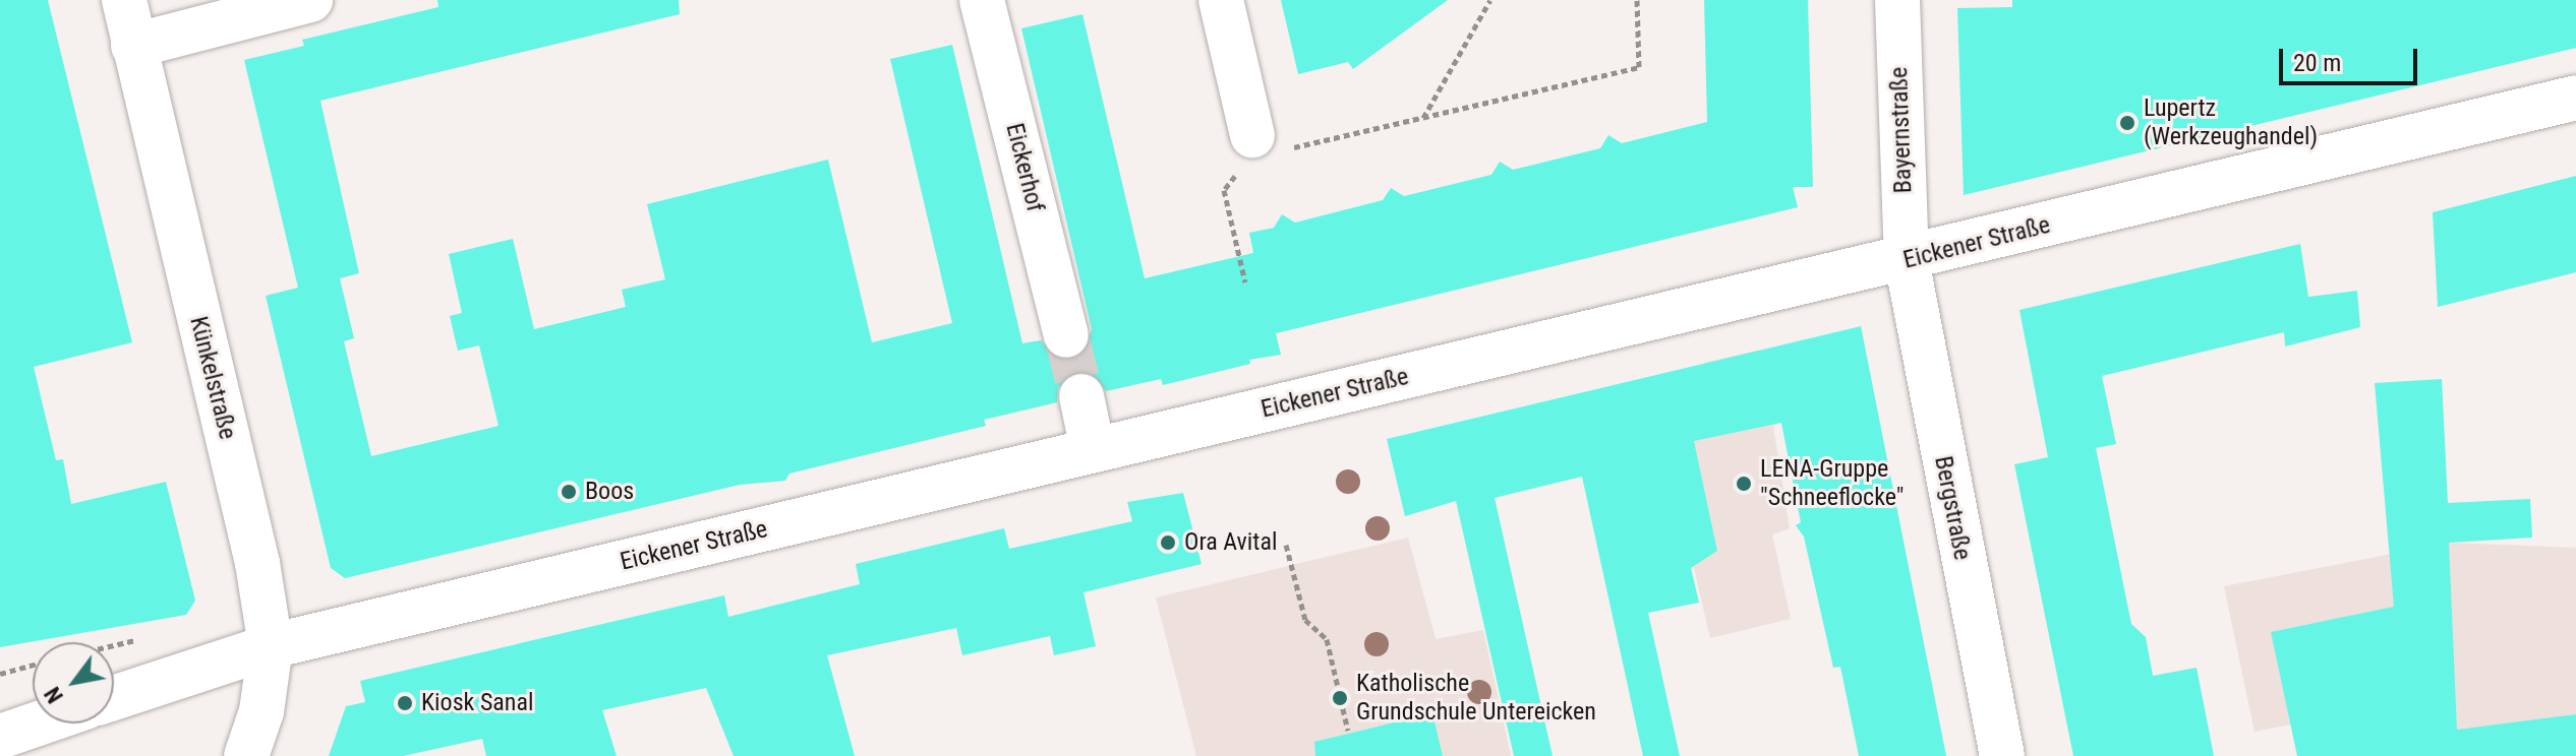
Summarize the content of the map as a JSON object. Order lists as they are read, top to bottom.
{
  "streets": {
    "street": [
      "Bayernstraße",
      "Eickerhof",
      "Eickener Straße",
      "Künkelstraße",
      "Bergstraße"
    ]
  },
  "crossings": [
    ["Bayernstraße", "Eickener Straße"],
    ["Bayernstraße", "Bergstraße"],
    ["Eickener Straße", "Künkelstraße"],
    ["Eickener Straße", "Bergstraße"]
  ],
  "places": [
    "Lupertz (Werkzeughandel)",
    "LENA-Gruppe \"Schneeflocke\"",
    "Boos",
    "Ora Avital",
    "Katholische Grundschule Untereicken",
    "Kiosk Sanal"
  ],
  "scale_bar": "20 m",
  "north": "bottom left"
}
